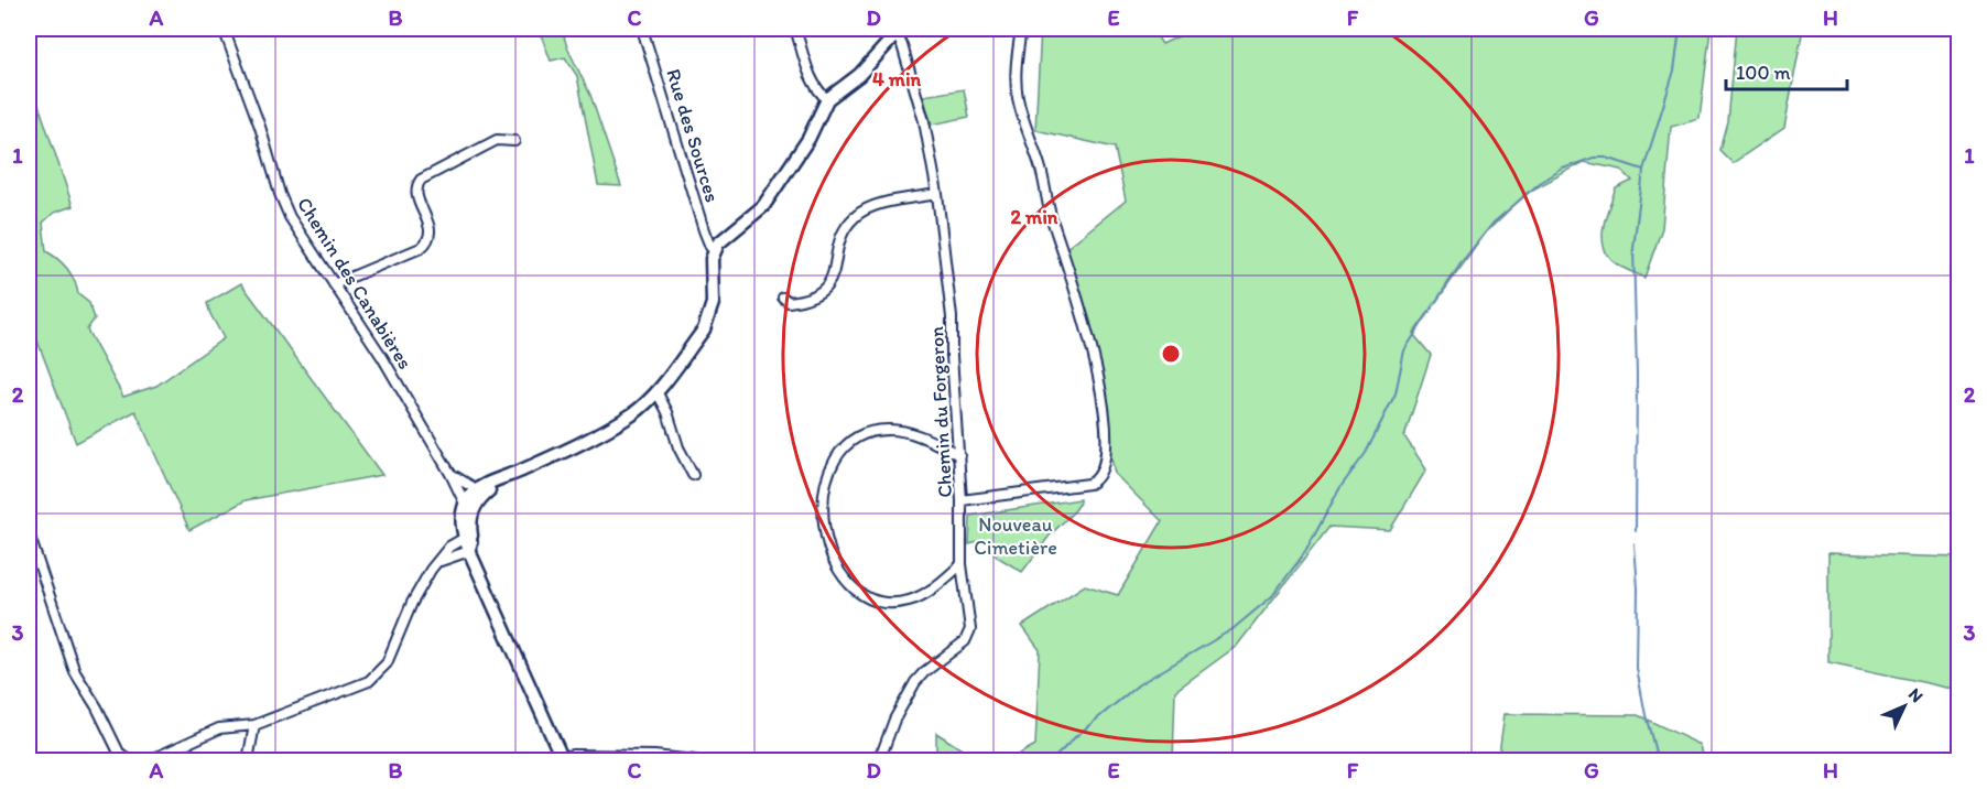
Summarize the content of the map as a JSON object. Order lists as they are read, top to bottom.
{
  "streets": {
    "street": ["Rue des Sources", "Chemin des Canabières", "Chemin du Forgeron"]
  },
  "parks": ["Nouveau Cimetière"],
  "scale_bar": "100 m",
  "north": "top right",
  "grid": {
    "columns": [
      "A",
      "B",
      "C",
      "D",
      "E",
      "F",
      "G",
      "H"
    ],
    "rows": ["1", "2", "3"]
  },
  "rings": ["4 min", "2 min"]
}
